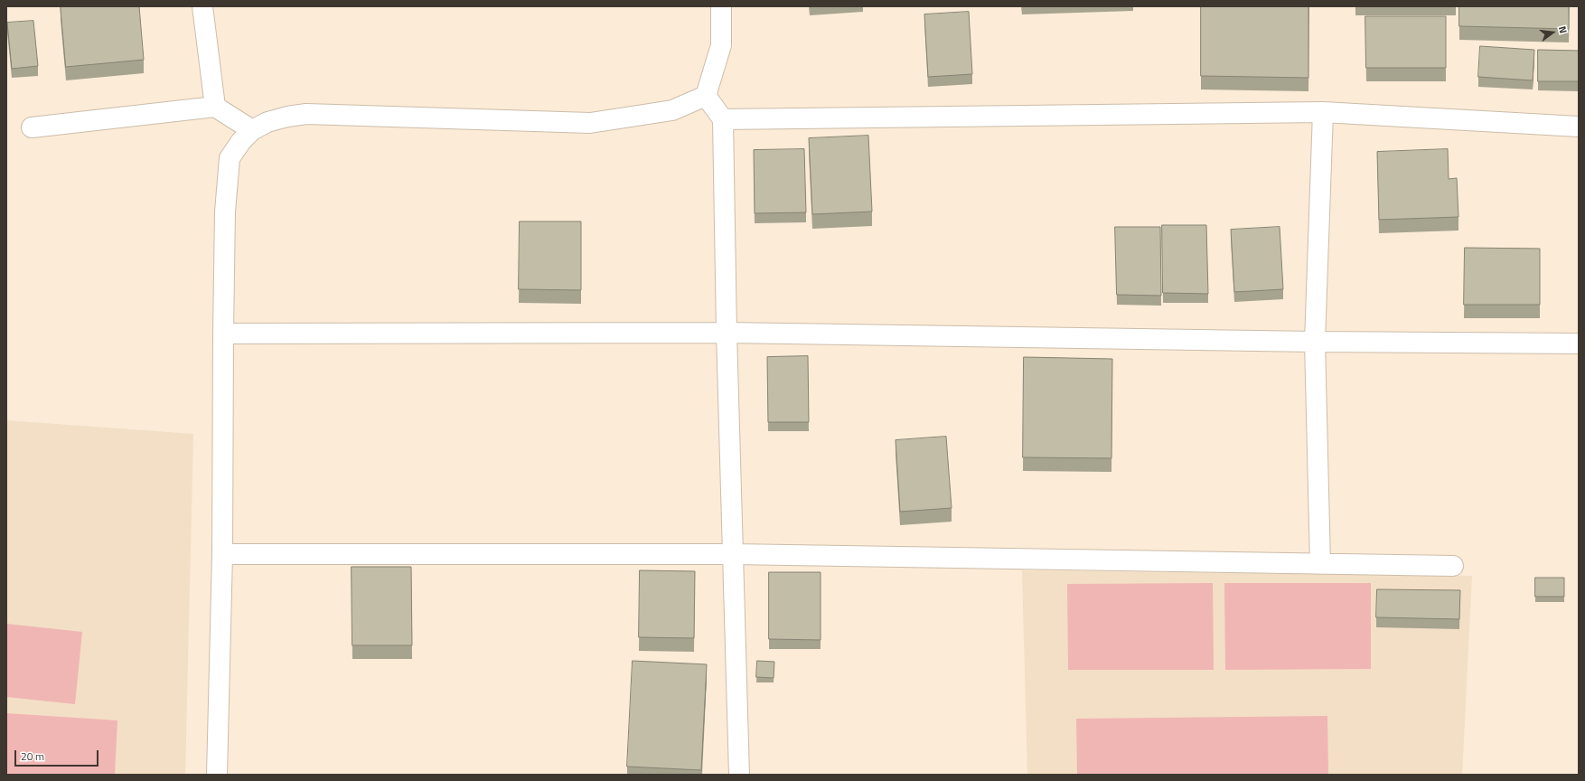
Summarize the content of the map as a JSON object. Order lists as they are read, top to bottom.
{
  "scale_bar": "20 m",
  "north": "right"
}
